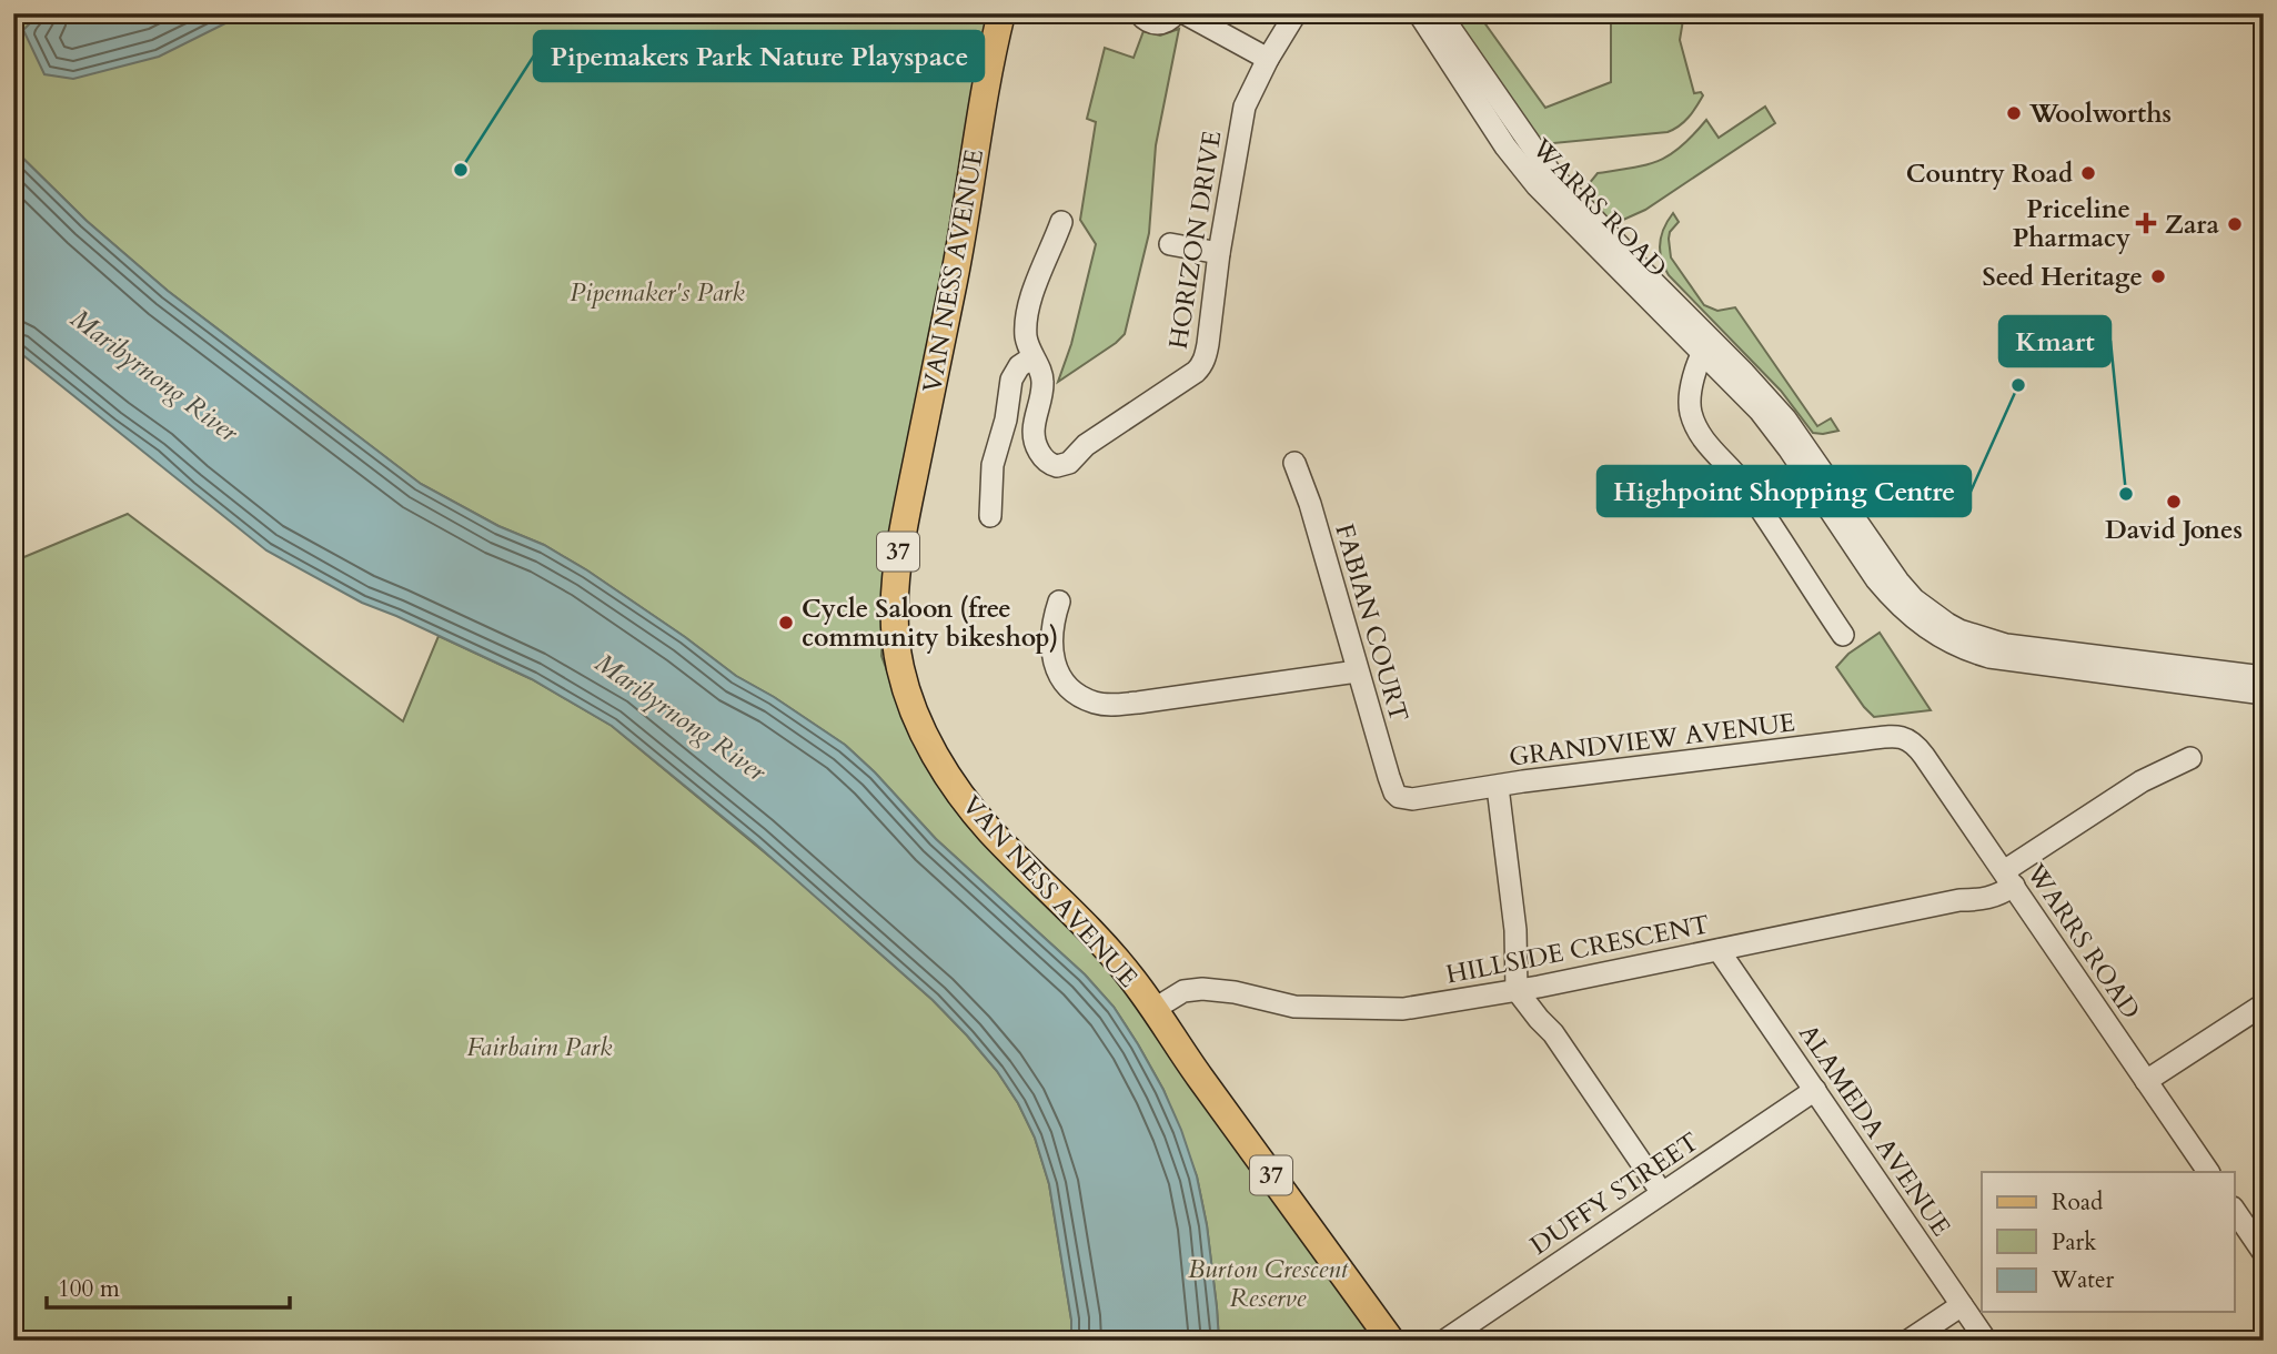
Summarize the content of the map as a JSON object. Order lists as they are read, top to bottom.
{
  "streets": {
    "main road": ["VAN NESS AVENUE", "37"],
    "street": [
      "WARRS ROAD",
      "HORIZON DRIVE",
      "FABIAN COURT",
      "GRANDVIEW AVENUE",
      "HILLSIDE CRESCENT",
      "ALAMEDA AVENUE",
      "DUFFY STREET"
    ]
  },
  "crossings": [
    ["WARRS ROAD", "GRANDVIEW AVENUE"],
    ["WARRS ROAD", "HILLSIDE CRESCENT"],
    ["VAN NESS AVENUE", "HILLSIDE CRESCENT"],
    ["FABIAN COURT", "GRANDVIEW AVENUE"],
    ["HILLSIDE CRESCENT", "ALAMEDA AVENUE"],
    ["ALAMEDA AVENUE", "DUFFY STREET"]
  ],
  "water": ["Maribyrnong River"],
  "parks": ["Pipemaker's Park", "Fairbairn Park", "Burton Crescent Reserve"],
  "places": {
    "other": [
      "Woolworths",
      "Pipemakers Park Nature Playspace",
      "Country Road",
      "Zara",
      "Seed Heritage",
      "Highpoint Shopping Centre",
      "Kmart",
      "David Jones",
      "Cycle Saloon (free community bikeshop)"
    ],
    "health": ["Priceline Pharmacy"]
  },
  "legend": ["Road", "Park", "Water"],
  "scale_bar": "100 m"
}
